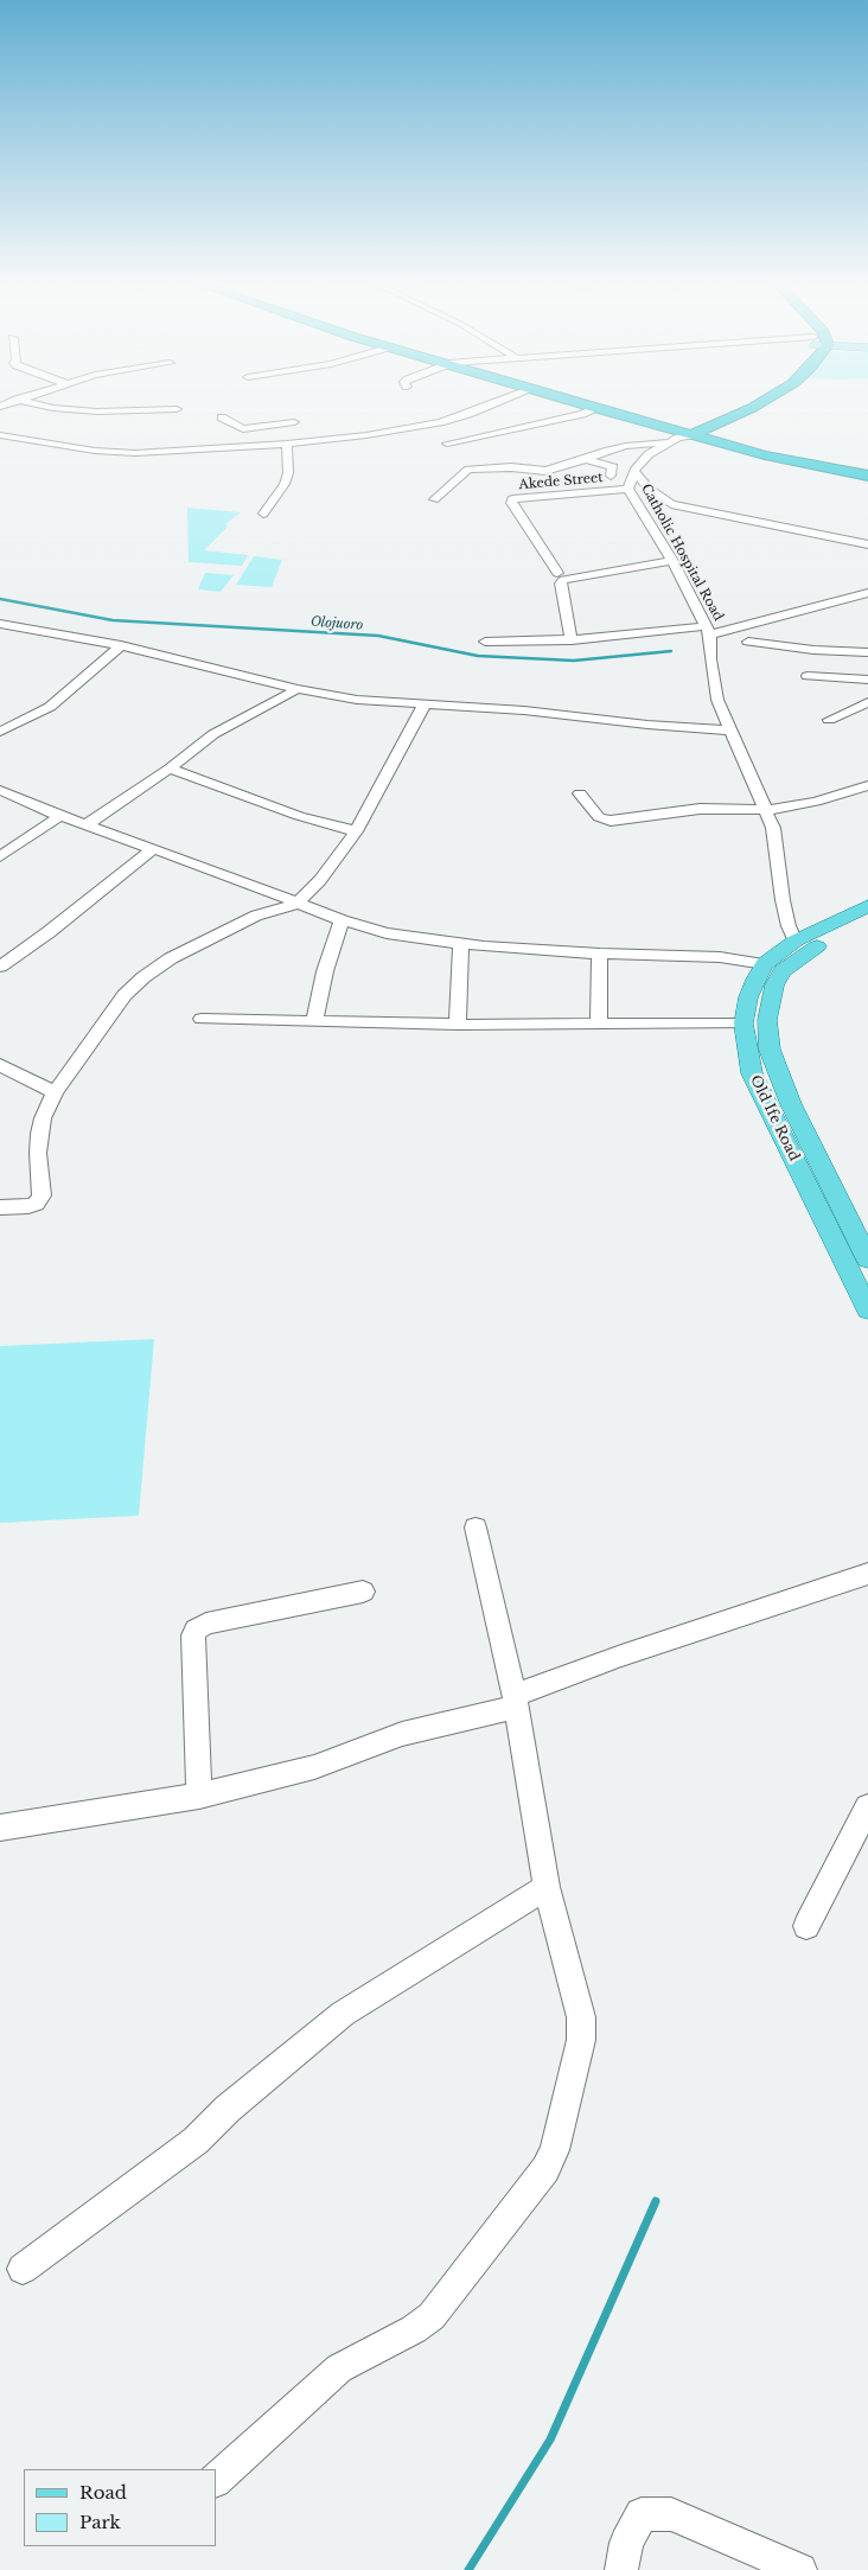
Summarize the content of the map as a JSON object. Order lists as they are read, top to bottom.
{
  "streets": {
    "main road": ["Old Ife Road"],
    "street": ["Akede Street", "Catholic Hospital Road"]
  },
  "crossings": [
    ["Akede Street", "Catholic Hospital Road"],
    ["Catholic Hospital Road", "Old Ife Road"]
  ],
  "water": ["Olojuoro"],
  "legend": ["Road", "Park"]
}
